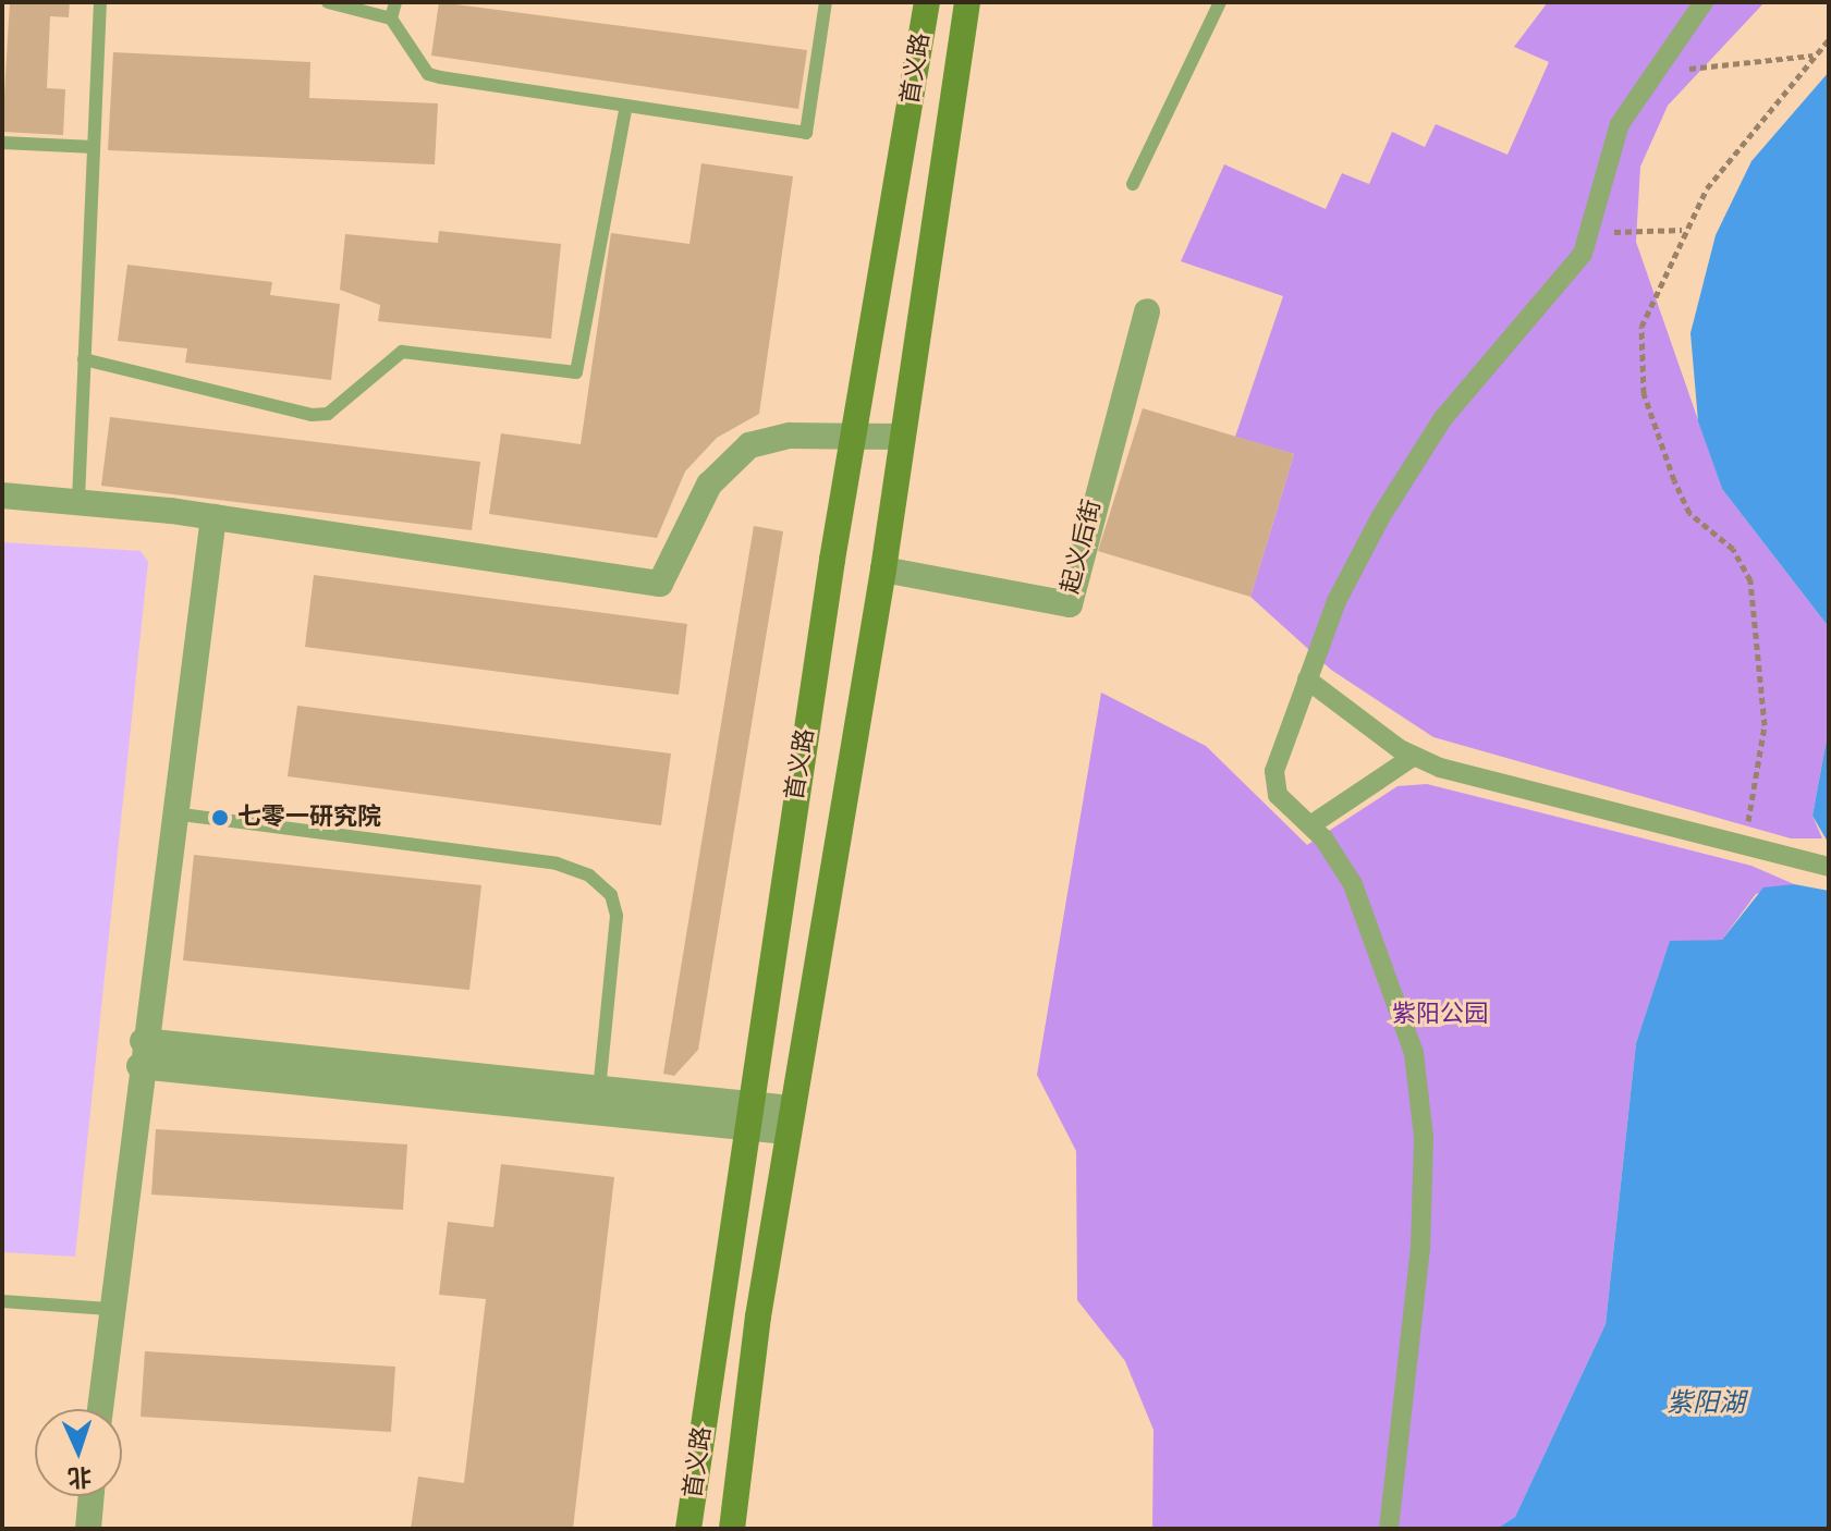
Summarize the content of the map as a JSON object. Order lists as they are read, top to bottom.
{
  "streets": {
    "main road": ["首义路"],
    "street": ["起义后街"]
  },
  "crossings": [
    ["首义路", "起义后街"]
  ],
  "water": ["紫阳湖"],
  "parks": ["紫阳公园"],
  "places": ["七零一研究院"],
  "north": "bottom"
}
